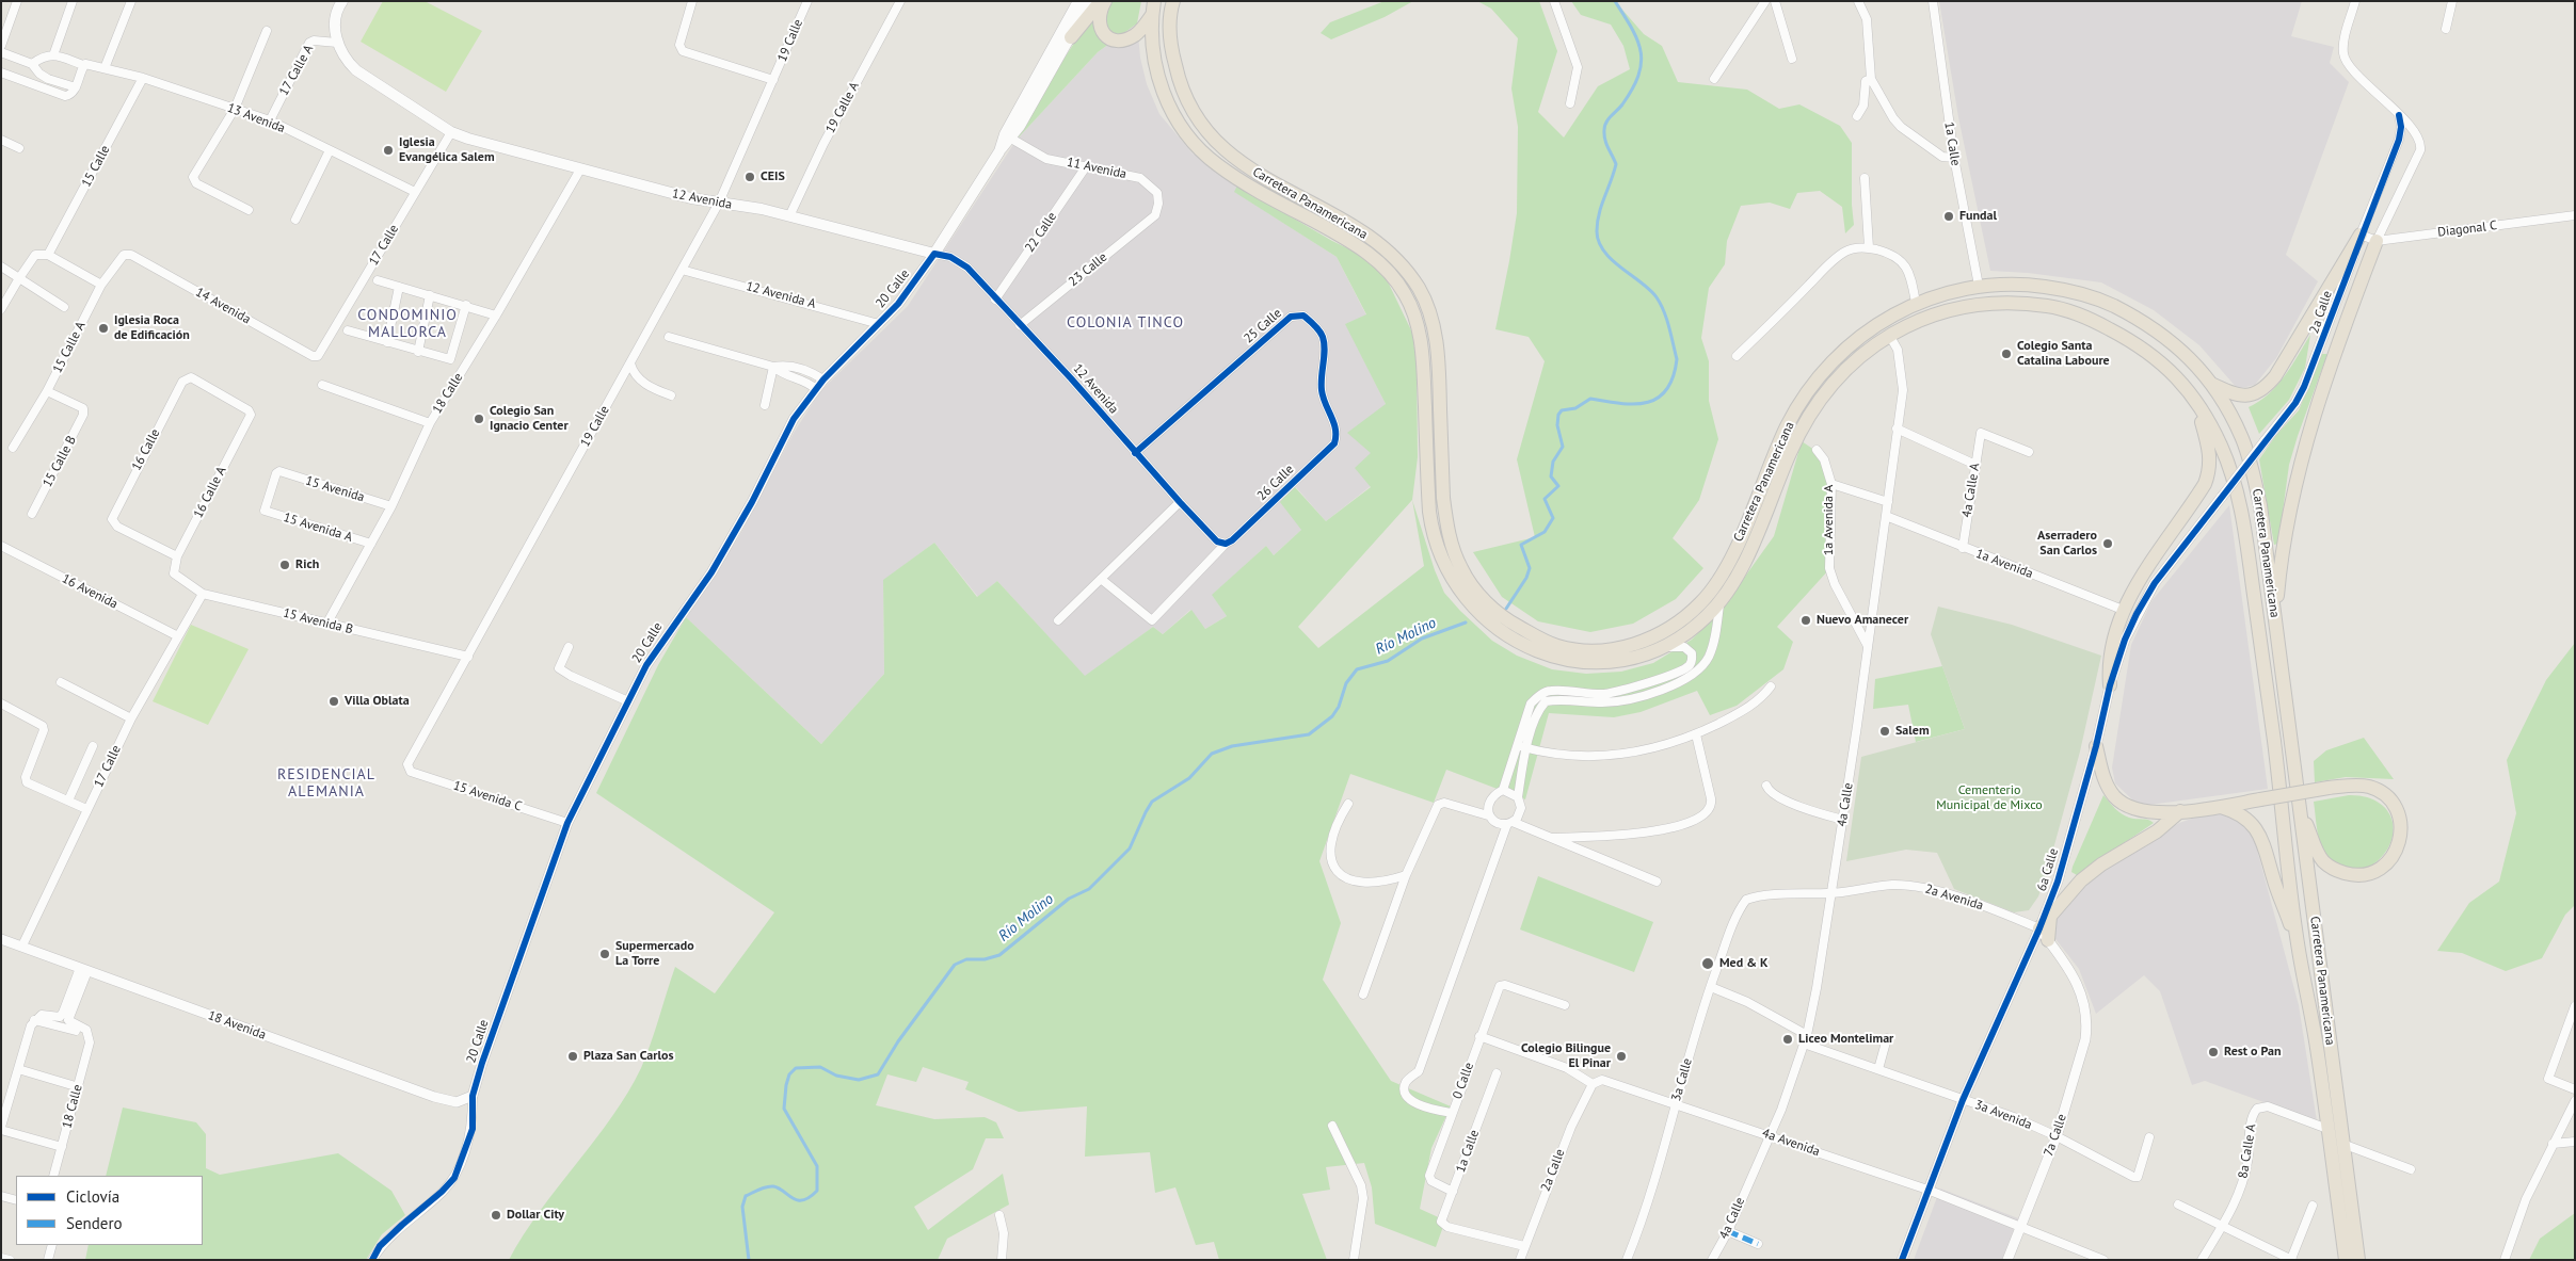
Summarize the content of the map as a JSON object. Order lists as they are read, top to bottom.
{
  "streets": {
    "highway": ["Carretera Panamericana"],
    "main road": ["12 Avenida", "20 Calle"],
    "street": [
      "19 Calle",
      "17 Calle A",
      "19 Calle A",
      "13 Avenida",
      "1a Calle",
      "15 Calle",
      "11 Avenida",
      "Diagonal C",
      "22 Calle",
      "17 Calle",
      "23 Calle",
      "12 Avenida A",
      "14 Avenida",
      "2a Calle",
      "25 Calle",
      "15 Calle A",
      "18 Calle",
      "16 Calle",
      "15 Calle B",
      "26 Calle",
      "15 Avenida",
      "4a Calle A",
      "16 Calle A",
      "1a Avenida A",
      "15 Avenida A",
      "1a Avenida",
      "16 Avenida",
      "15 Avenida B",
      "15 Avenida C",
      "4a Calle",
      "6a Calle",
      "2a Avenida",
      "18 Avenida",
      "3a Calle",
      "0 Calle",
      "3a Avenida",
      "7a Calle",
      "4a Avenida",
      "8a Calle A"
    ]
  },
  "crossings": [
    ["19 Calle", "12 Avenida"],
    ["19 Calle", "12 Avenida A"],
    ["19 Calle", "15 Avenida B"],
    ["19 Calle", "15 Avenida C"],
    ["17 Calle A", "13 Avenida"],
    ["17 Calle A", "12 Avenida"],
    ["19 Calle A", "12 Avenida"],
    ["13 Avenida", "15 Calle"],
    ["13 Avenida", "17 Calle"],
    ["1a Calle", "Carretera Panamericana"],
    ["1a Calle", "2a Calle"],
    ["1a Calle", "0 Calle"],
    ["11 Avenida", "22 Calle"],
    ["11 Avenida", "23 Calle"],
    ["11 Avenida", "20 Calle"],
    ["12 Avenida", "22 Calle"],
    ["12 Avenida", "17 Calle"],
    ["12 Avenida", "23 Calle"],
    ["12 Avenida", "20 Calle"],
    ["12 Avenida", "25 Calle"],
    ["12 Avenida", "18 Calle"],
    ["12 Avenida", "26 Calle"],
    ["Carretera Panamericana", "4a Calle"],
    ["Carretera Panamericana", "8a Calle A"],
    ["Diagonal C", "2a Calle"],
    ["17 Calle", "14 Avenida"],
    ["17 Calle", "16 Avenida"],
    ["17 Calle", "15 Avenida B"],
    ["17 Calle", "18 Avenida"],
    ["20 Calle", "12 Avenida A"],
    ["20 Calle", "15 Avenida C"],
    ["20 Calle", "18 Avenida"],
    ["14 Avenida", "15 Calle A"],
    ["2a Calle", "6a Calle"],
    ["2a Calle", "4a Avenida"],
    ["25 Calle", "26 Calle"],
    ["15 Calle A", "15 Calle B"],
    ["18 Calle", "15 Avenida"],
    ["18 Calle", "15 Avenida A"],
    ["18 Calle", "15 Avenida B"],
    ["16 Calle", "16 Calle A"],
    ["15 Avenida", "15 Avenida A"],
    ["4a Calle A", "1a Avenida"],
    ["16 Calle A", "15 Avenida B"],
    ["1a Avenida A", "4a Calle"],
    ["1a Avenida", "4a Calle"],
    ["4a Calle", "2a Avenida"],
    ["4a Calle", "3a Avenida"],
    ["4a Calle", "4a Avenida"],
    ["6a Calle", "2a Avenida"],
    ["6a Calle", "3a Avenida"],
    ["6a Calle", "4a Avenida"],
    ["2a Avenida", "3a Calle"],
    ["2a Avenida", "7a Calle"],
    ["3a Calle", "4a Avenida"],
    ["0 Calle", "4a Avenida"],
    ["3a Avenida", "7a Calle"],
    ["7a Calle", "4a Avenida"]
  ],
  "districts": ["CONDOMINIO MALLORCA", "COLONIA TINCO", "RESIDENCIAL ALEMANIA"],
  "water": ["Río Molino"],
  "parks": ["Cementerio Municipal de Mixco"],
  "places": [
    "Iglesia Evangélica Salem",
    "CEIS",
    "Fundal",
    "Iglesia Roca de Edificación",
    "Colegio Santa Catalina Laboure",
    "Colegio San Ignacio Center",
    "Aserradero San Carlos",
    "Rich",
    "Nuevo Amanecer",
    "Villa Oblata",
    "Salem",
    "Supermercado La Torre",
    "Med & K",
    "Liceo Montelimar",
    "Rest o Pan",
    "Plaza San Carlos",
    "Colegio Bilingue El Pinar",
    "Dollar City"
  ],
  "legend": ["Ciclovía", "Sendero"]
}
